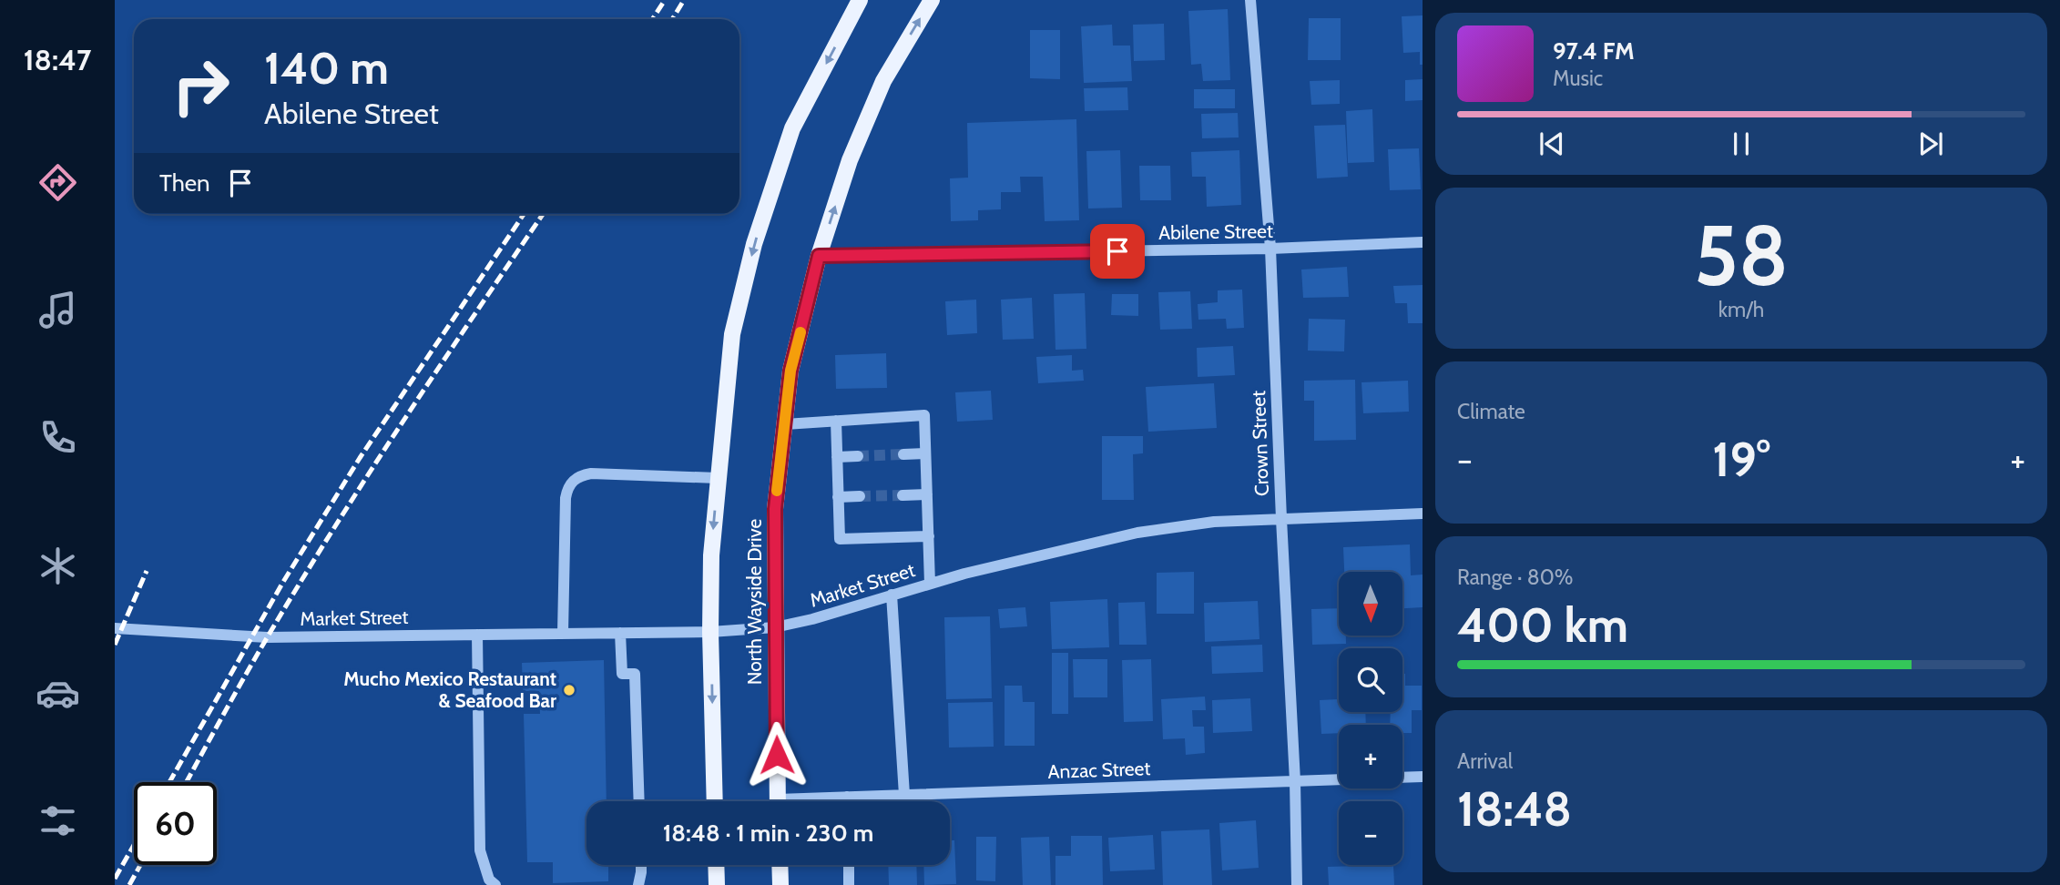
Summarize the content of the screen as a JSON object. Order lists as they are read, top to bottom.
{
  "streets": {
    "main road": ["North Wayside Drive"],
    "street": [
      "Abilene Street",
      "Crown Street",
      "Market Street",
      "Anzac Street"
    ]
  },
  "crossings": [
    ["Abilene Street", "Crown Street"],
    ["Abilene Street", "North Wayside Drive"],
    ["Crown Street", "Market Street"],
    ["Crown Street", "Anzac Street"],
    ["Market Street", "North Wayside Drive"]
  ],
  "places": ["Mucho Mexico Restaurant & Seafood Bar"],
  "north": "bottom",
  "page": {
    "tabs": "18:47",
    "turn": ["140 m", "Abilene Street"],
    "song": ["97.4 FM", "Music"],
    "then": "Then",
    "tile": [
      ["58", "km/h"],
      "Climate",
      ["Range · 80%", "400 km"],
      ["Arrival", "18:48"]
    ],
    "heat": ["−", "19°", "+"],
    "map_buttons": ["+", "−"],
    "limit": "60",
    "trip": "18:48 · 1 min · 230 m"
  }
}
